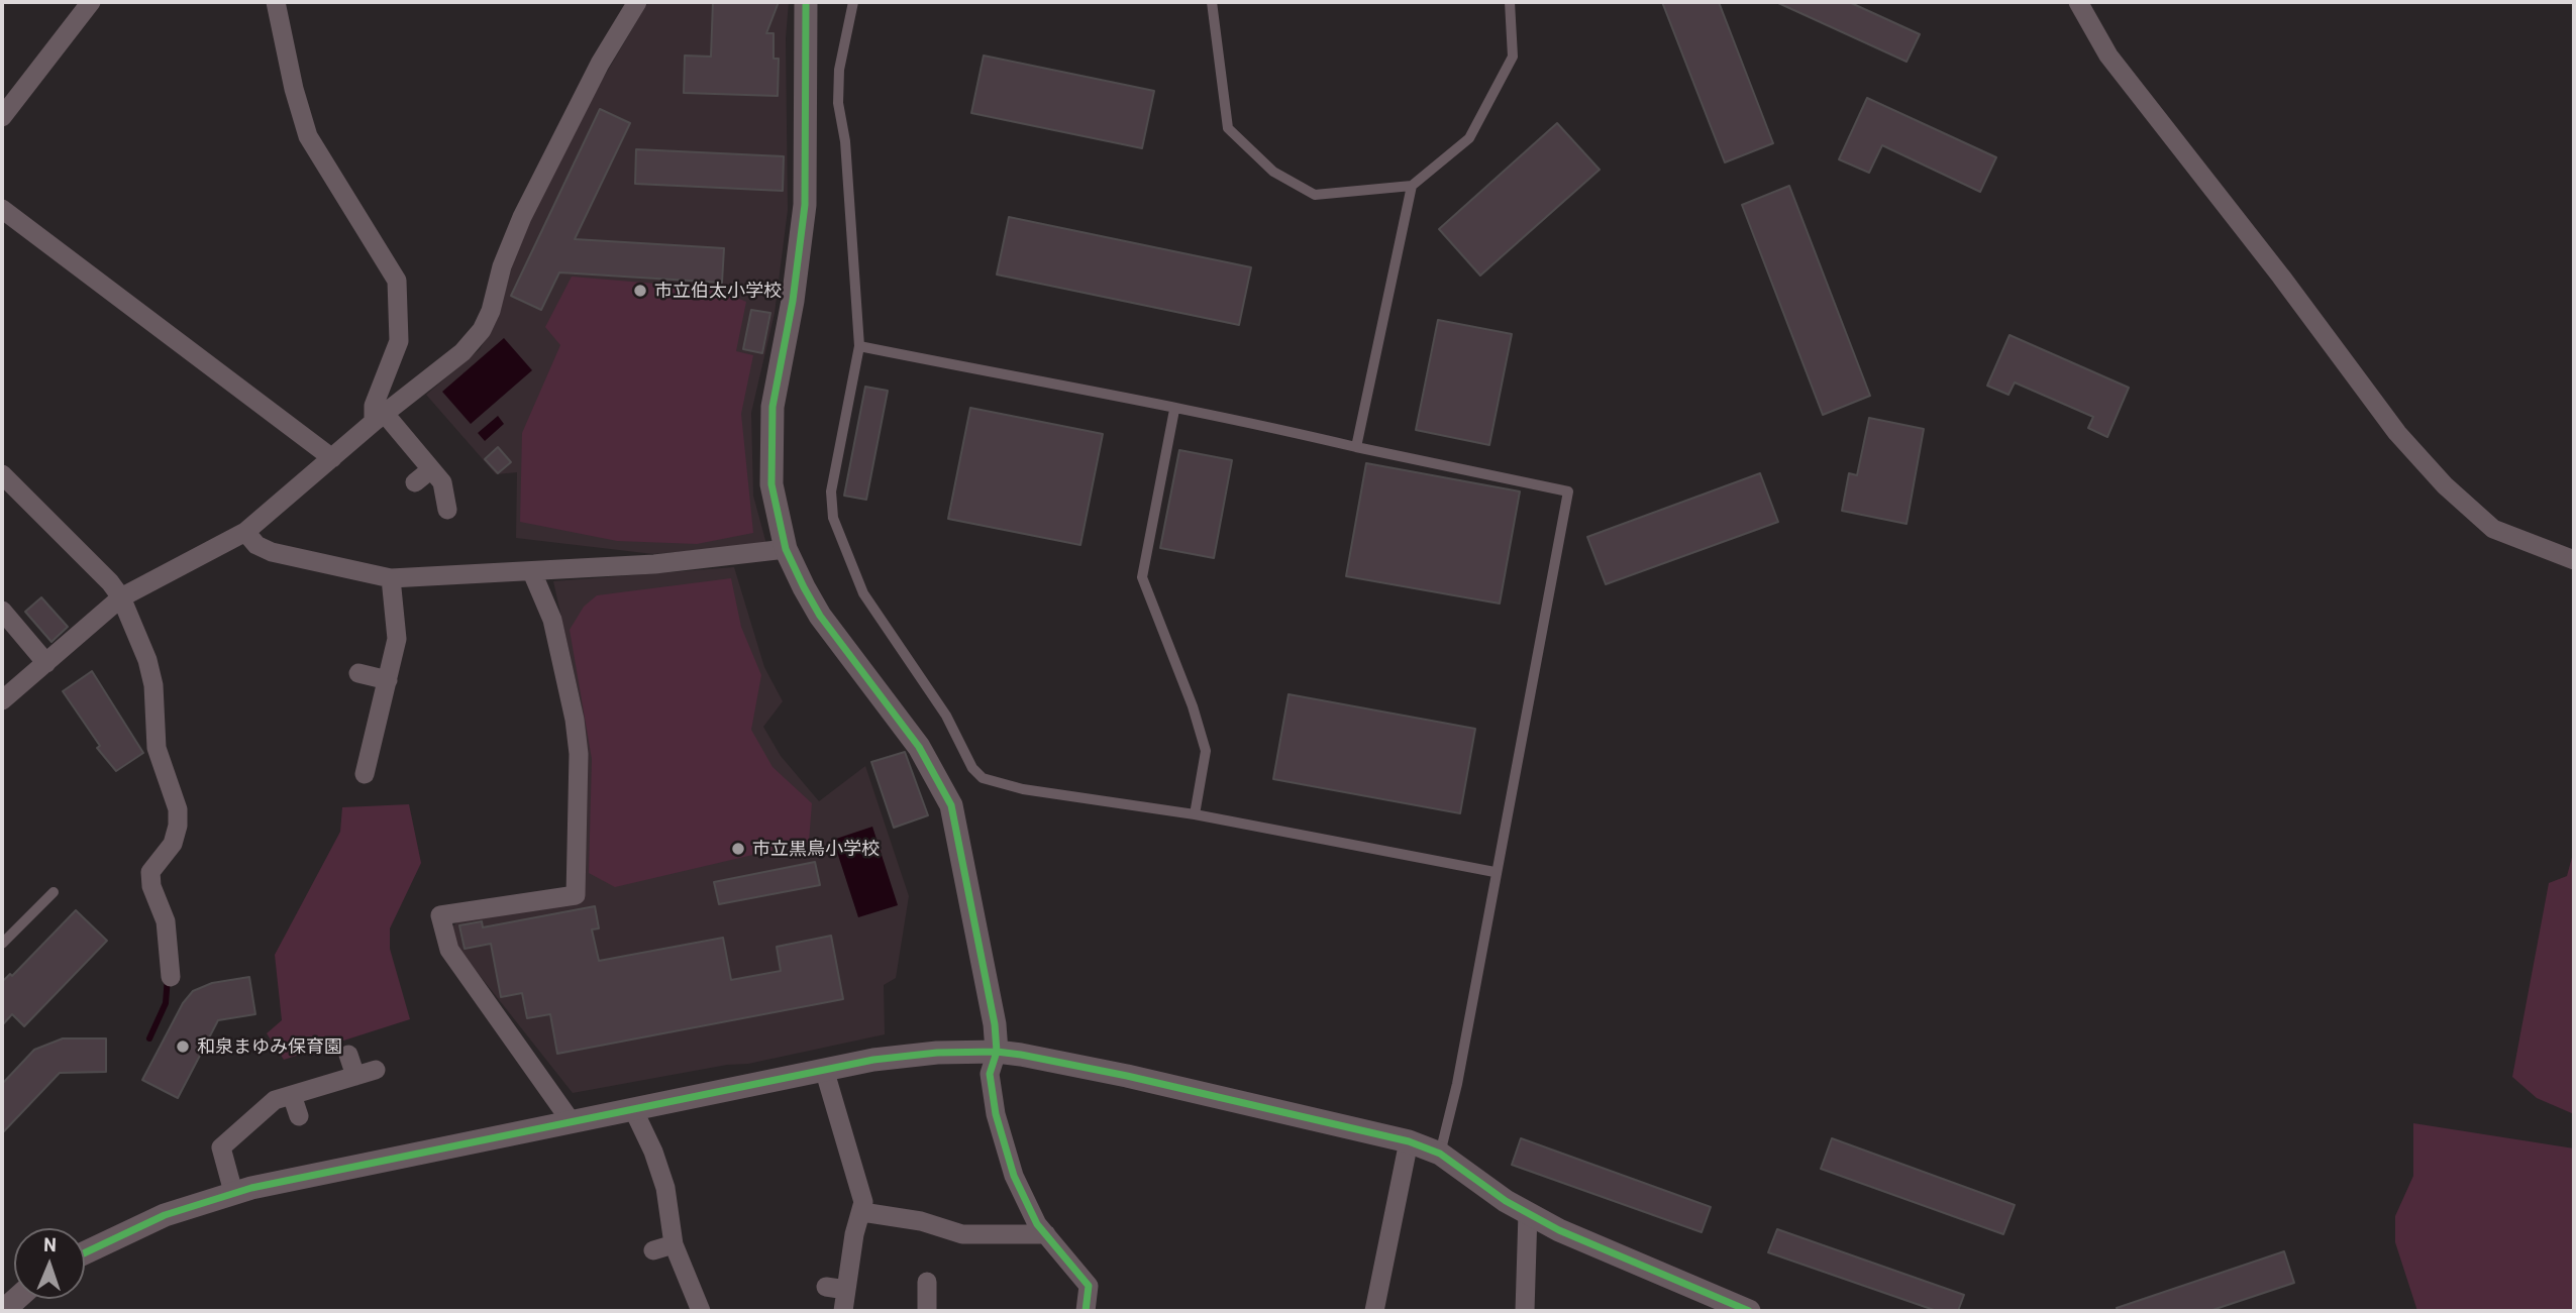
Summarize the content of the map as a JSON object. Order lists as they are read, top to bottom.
{
  "places": ["市立伯太小学校", "市立黒鳥小学校", "和泉まゆみ保育園"],
  "north": "top"
}
